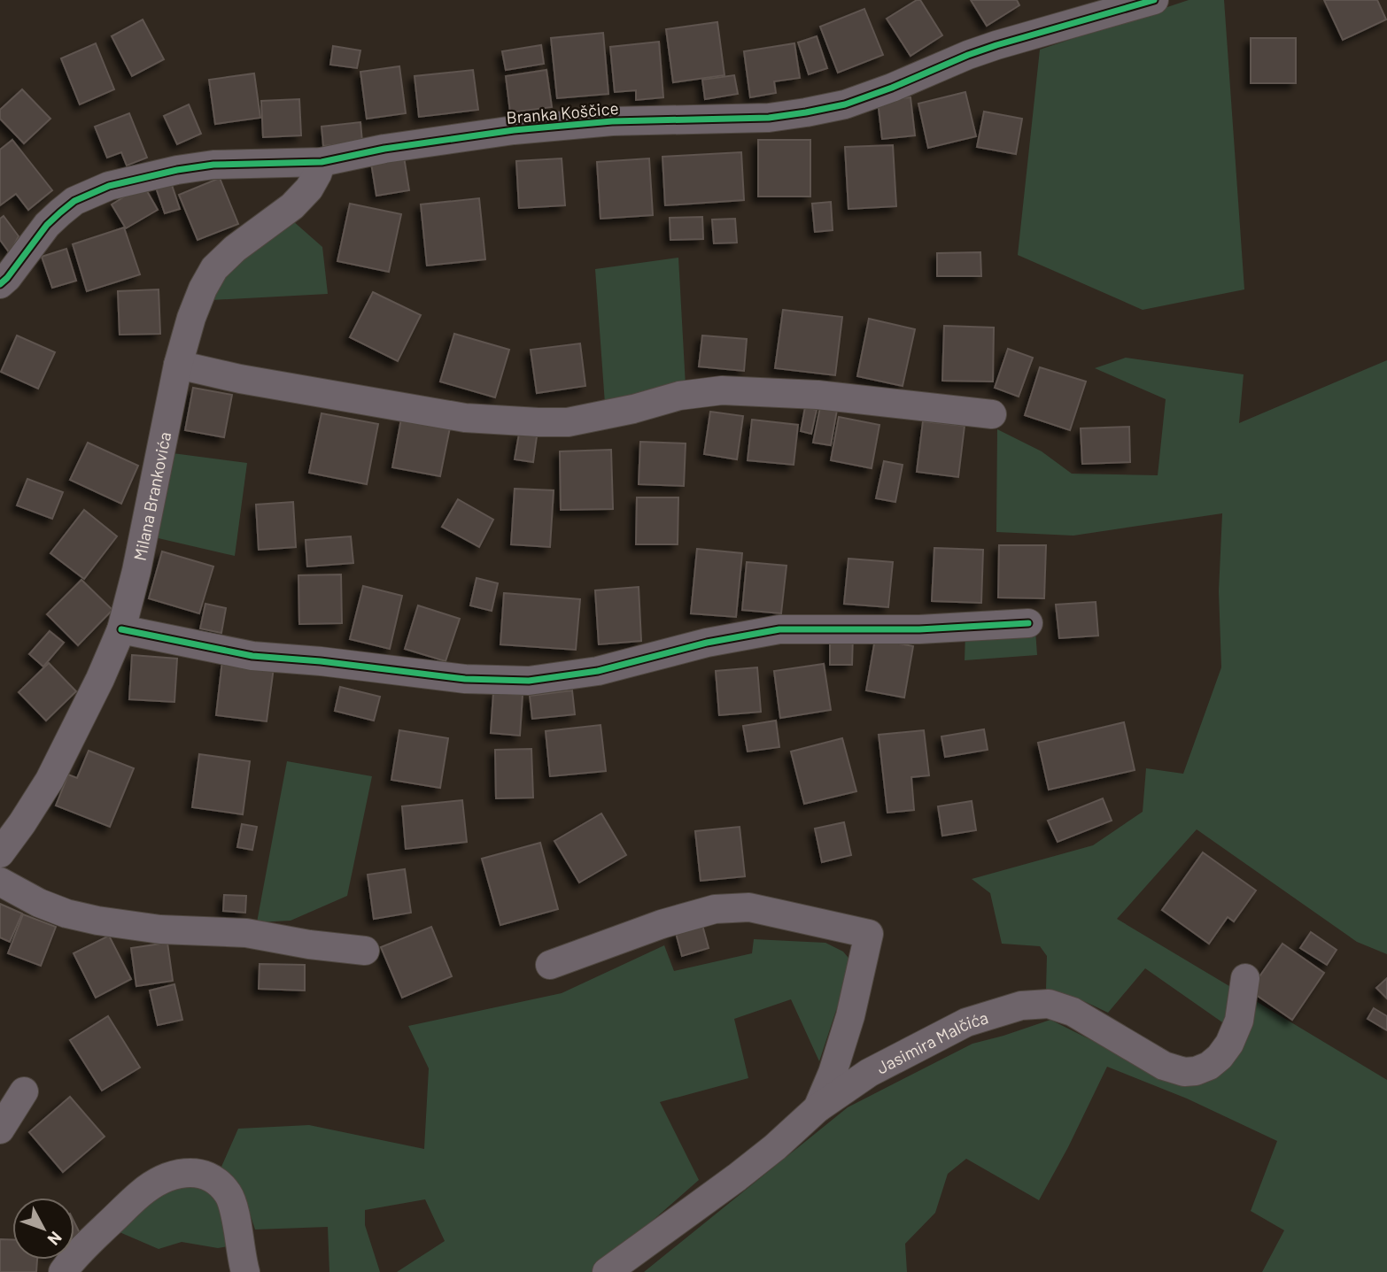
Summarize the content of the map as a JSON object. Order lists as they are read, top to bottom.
{
  "streets": {
    "street": ["Branka Koščice", "Milana Brankovića", "Jasimira Malčića"]
  },
  "crossings": [
    ["Branka Koščice", "Milana Brankovića"]
  ],
  "north": "bottom right"
}
